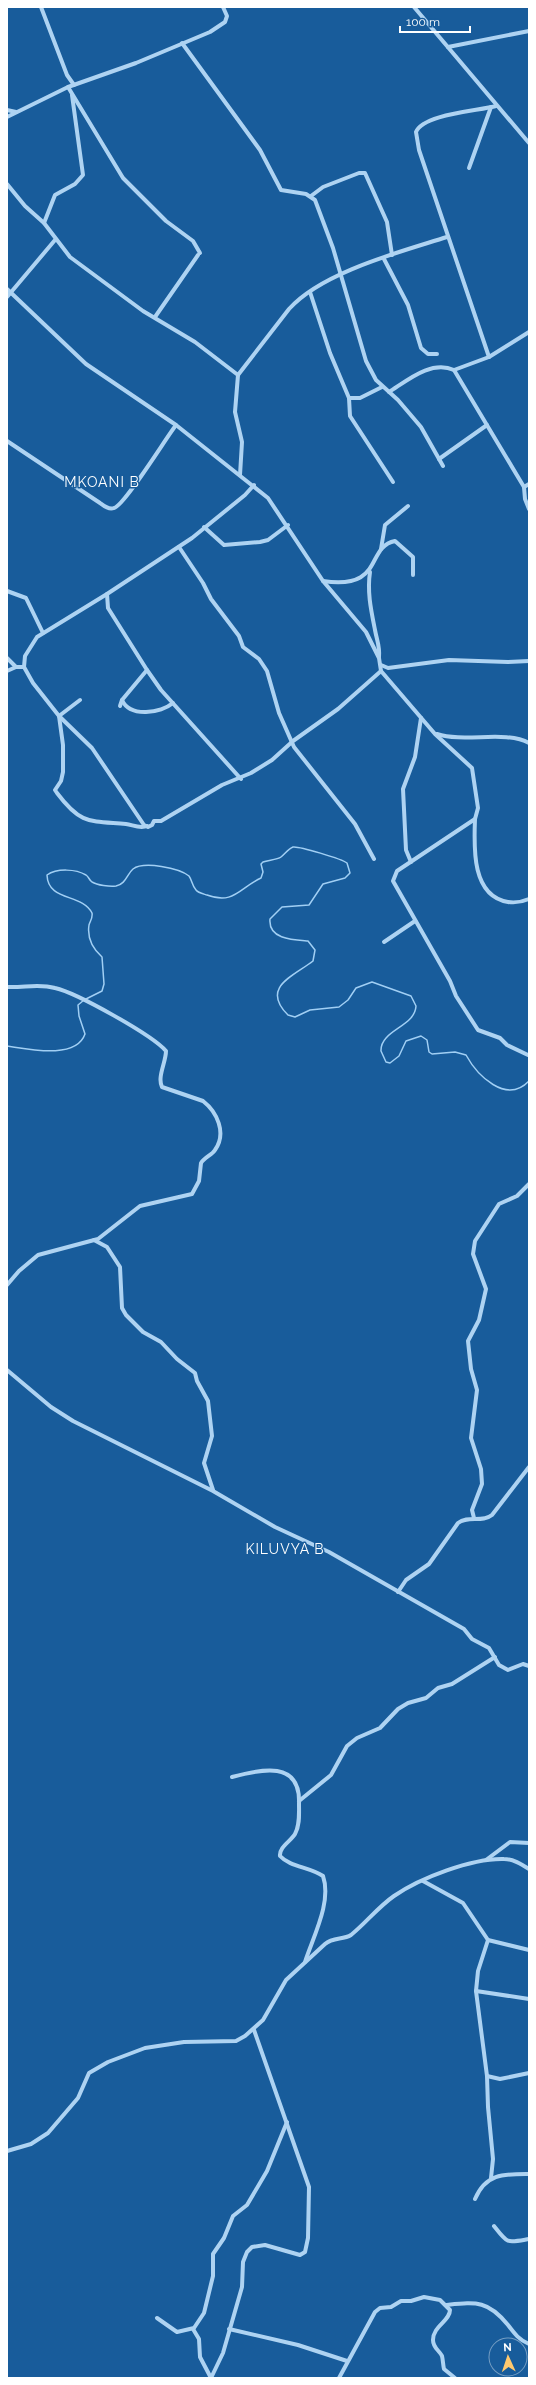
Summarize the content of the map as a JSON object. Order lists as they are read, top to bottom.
{
  "districts": ["MKOANI B", "KILUVYA B"],
  "scale_bar": "100 m",
  "north": "top"
}
